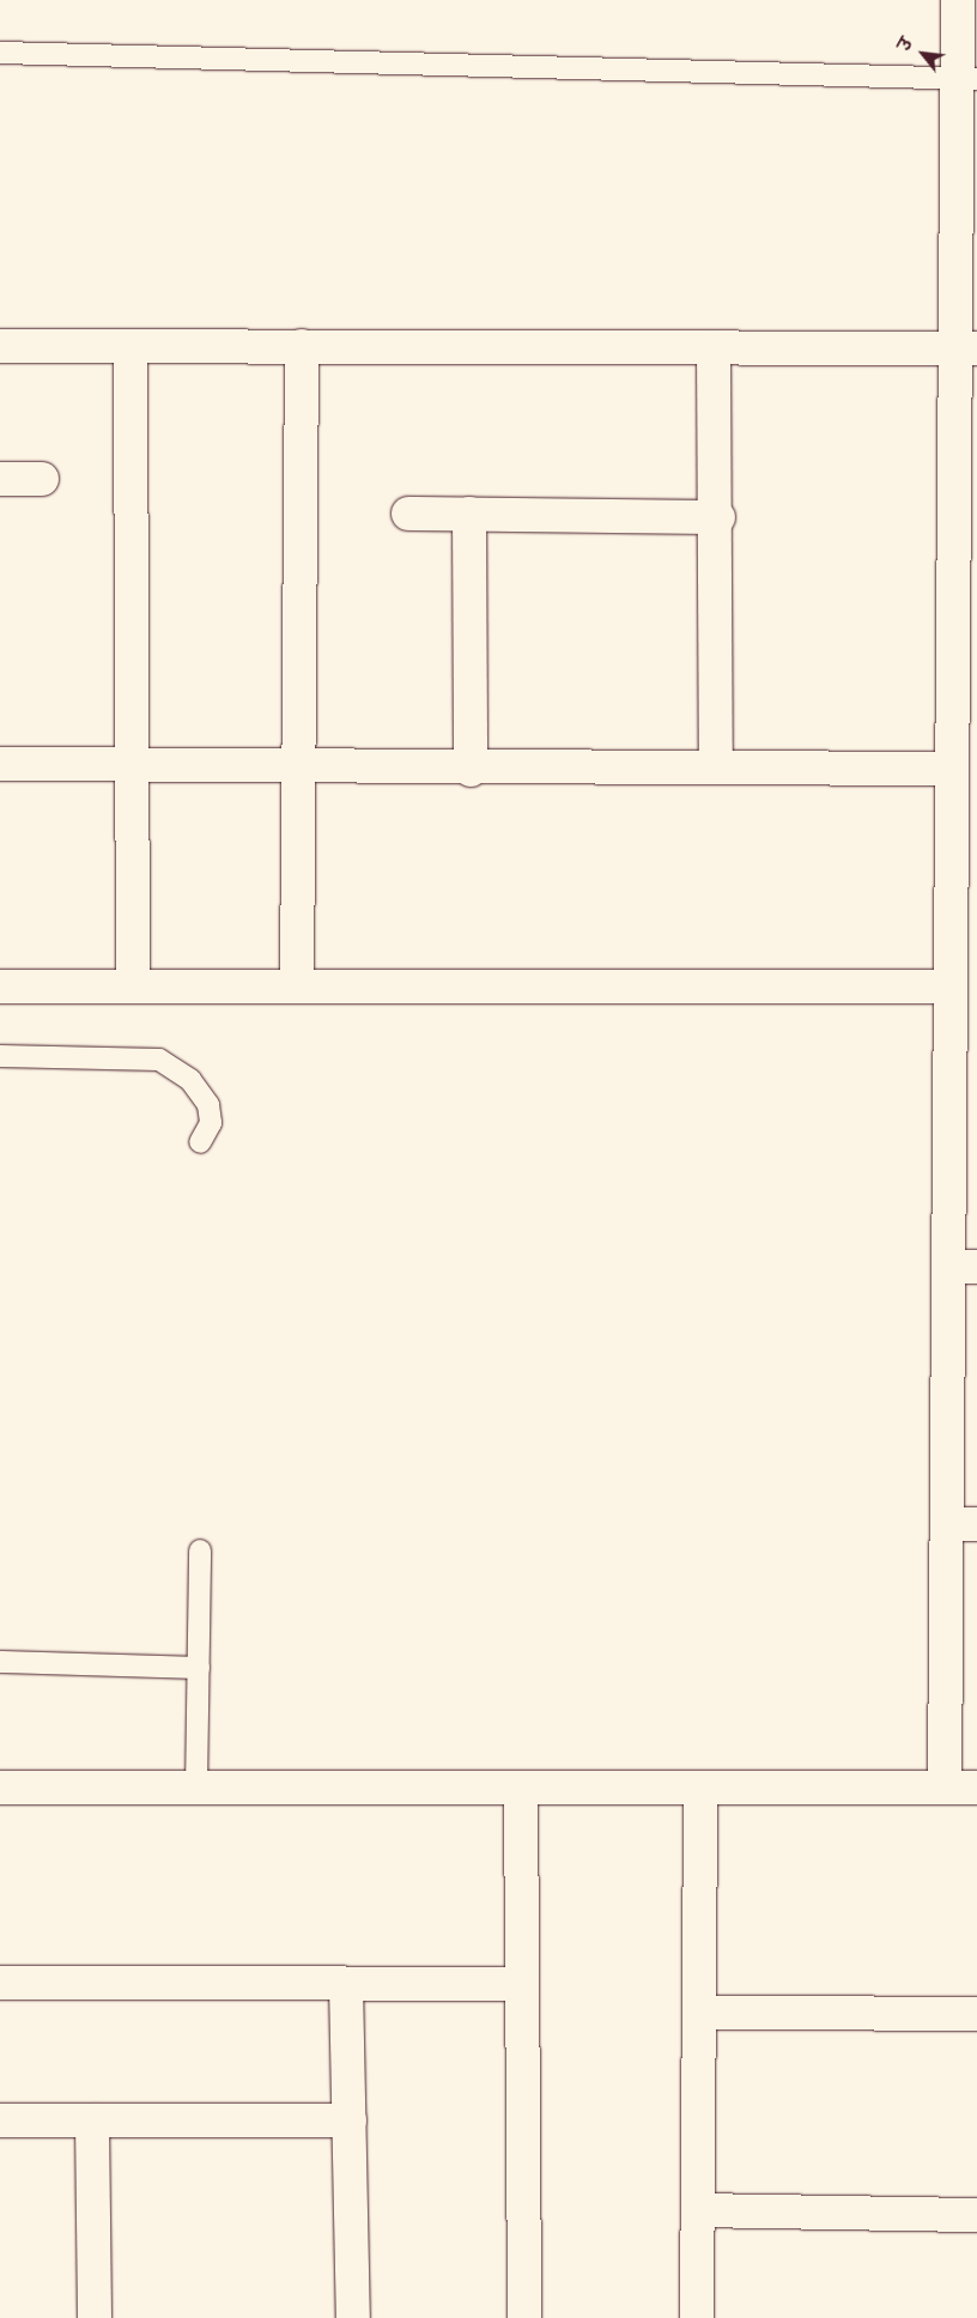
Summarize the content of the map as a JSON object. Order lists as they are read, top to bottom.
{
  "north": "top left"
}
